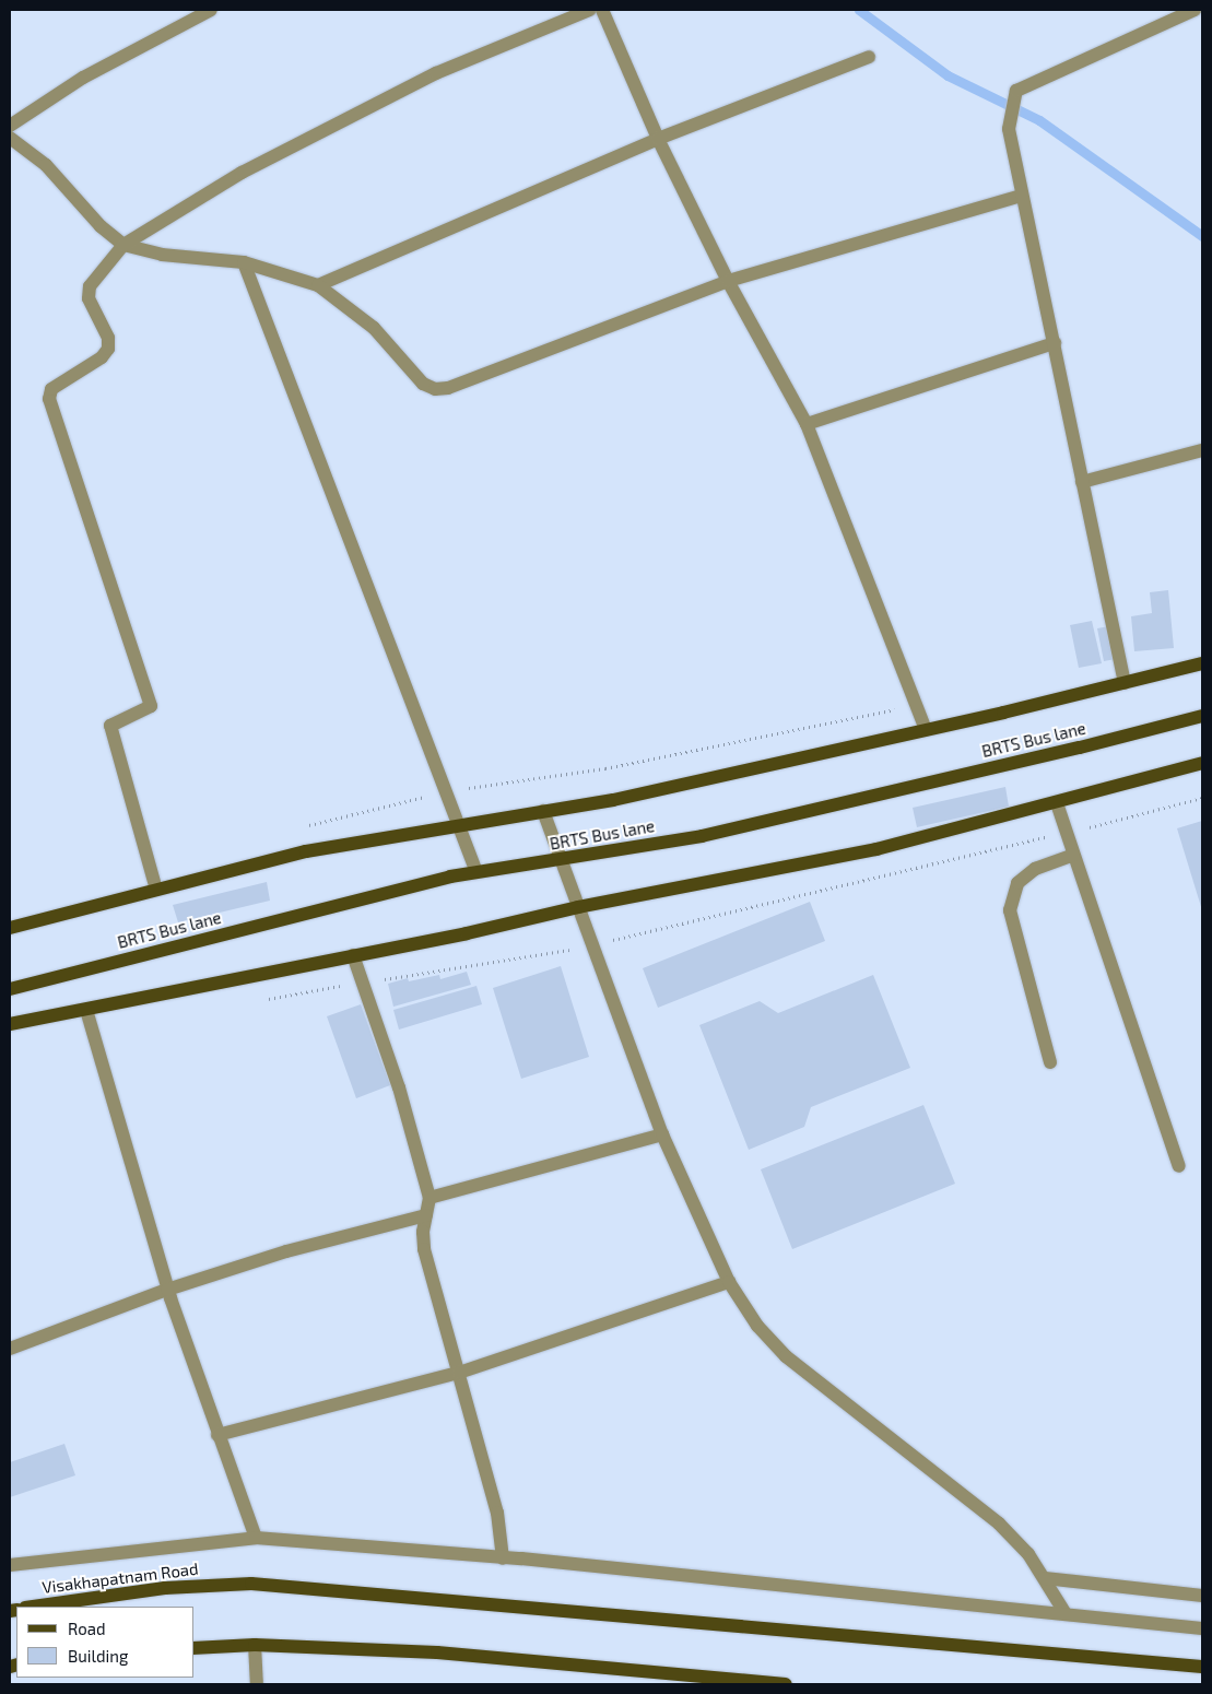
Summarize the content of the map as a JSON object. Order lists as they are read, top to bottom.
{
  "streets": {
    "main road": ["BRTS Bus lane", "Visakhapatnam Road"]
  },
  "legend": ["Road", "Building"]
}
